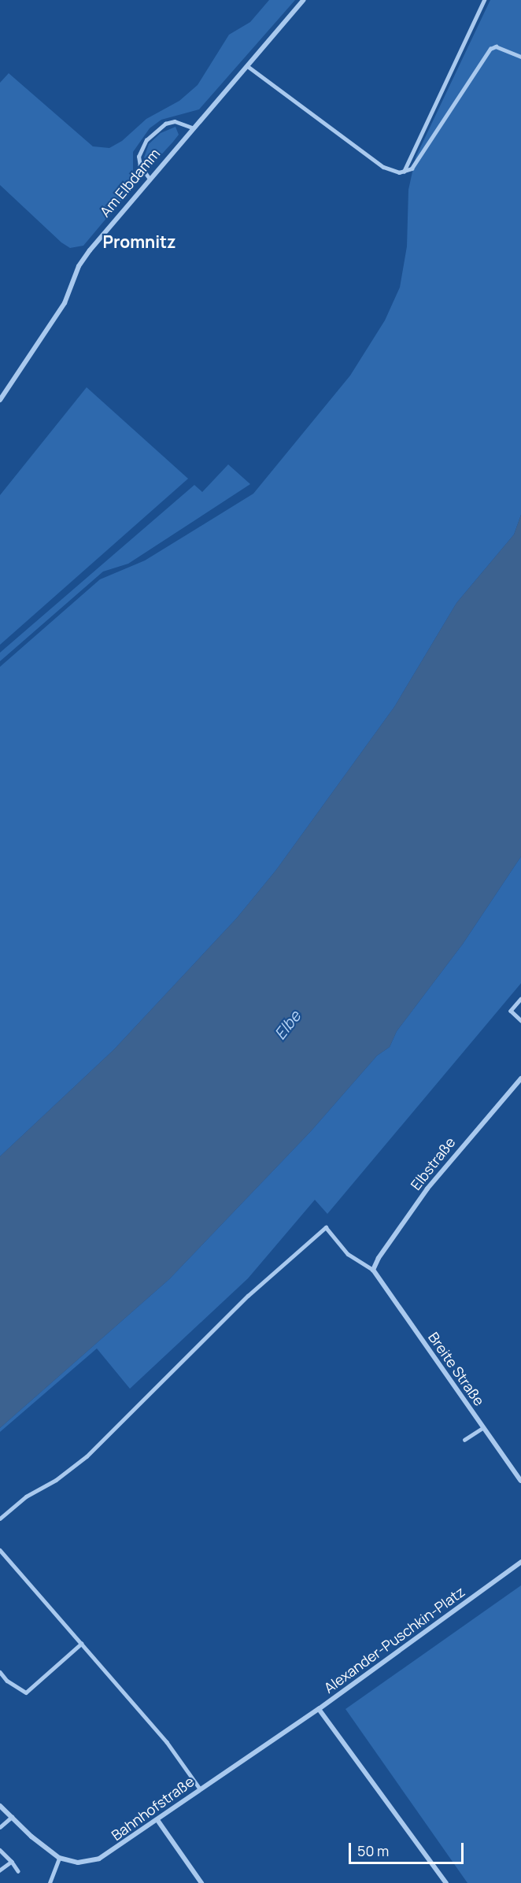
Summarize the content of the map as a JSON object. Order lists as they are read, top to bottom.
{
  "streets": {
    "street": [
      "Am Elbdamm",
      "Elbstraße",
      "Breite Straße",
      "Alexander-Puschkin-Platz",
      "Bahnhofstraße"
    ]
  },
  "crossings": [
    ["Elbstraße", "Breite Straße"],
    ["Alexander-Puschkin-Platz", "Bahnhofstraße"]
  ],
  "districts": ["Promnitz"],
  "water": ["Elbe"],
  "scale_bar": "50 m"
}
